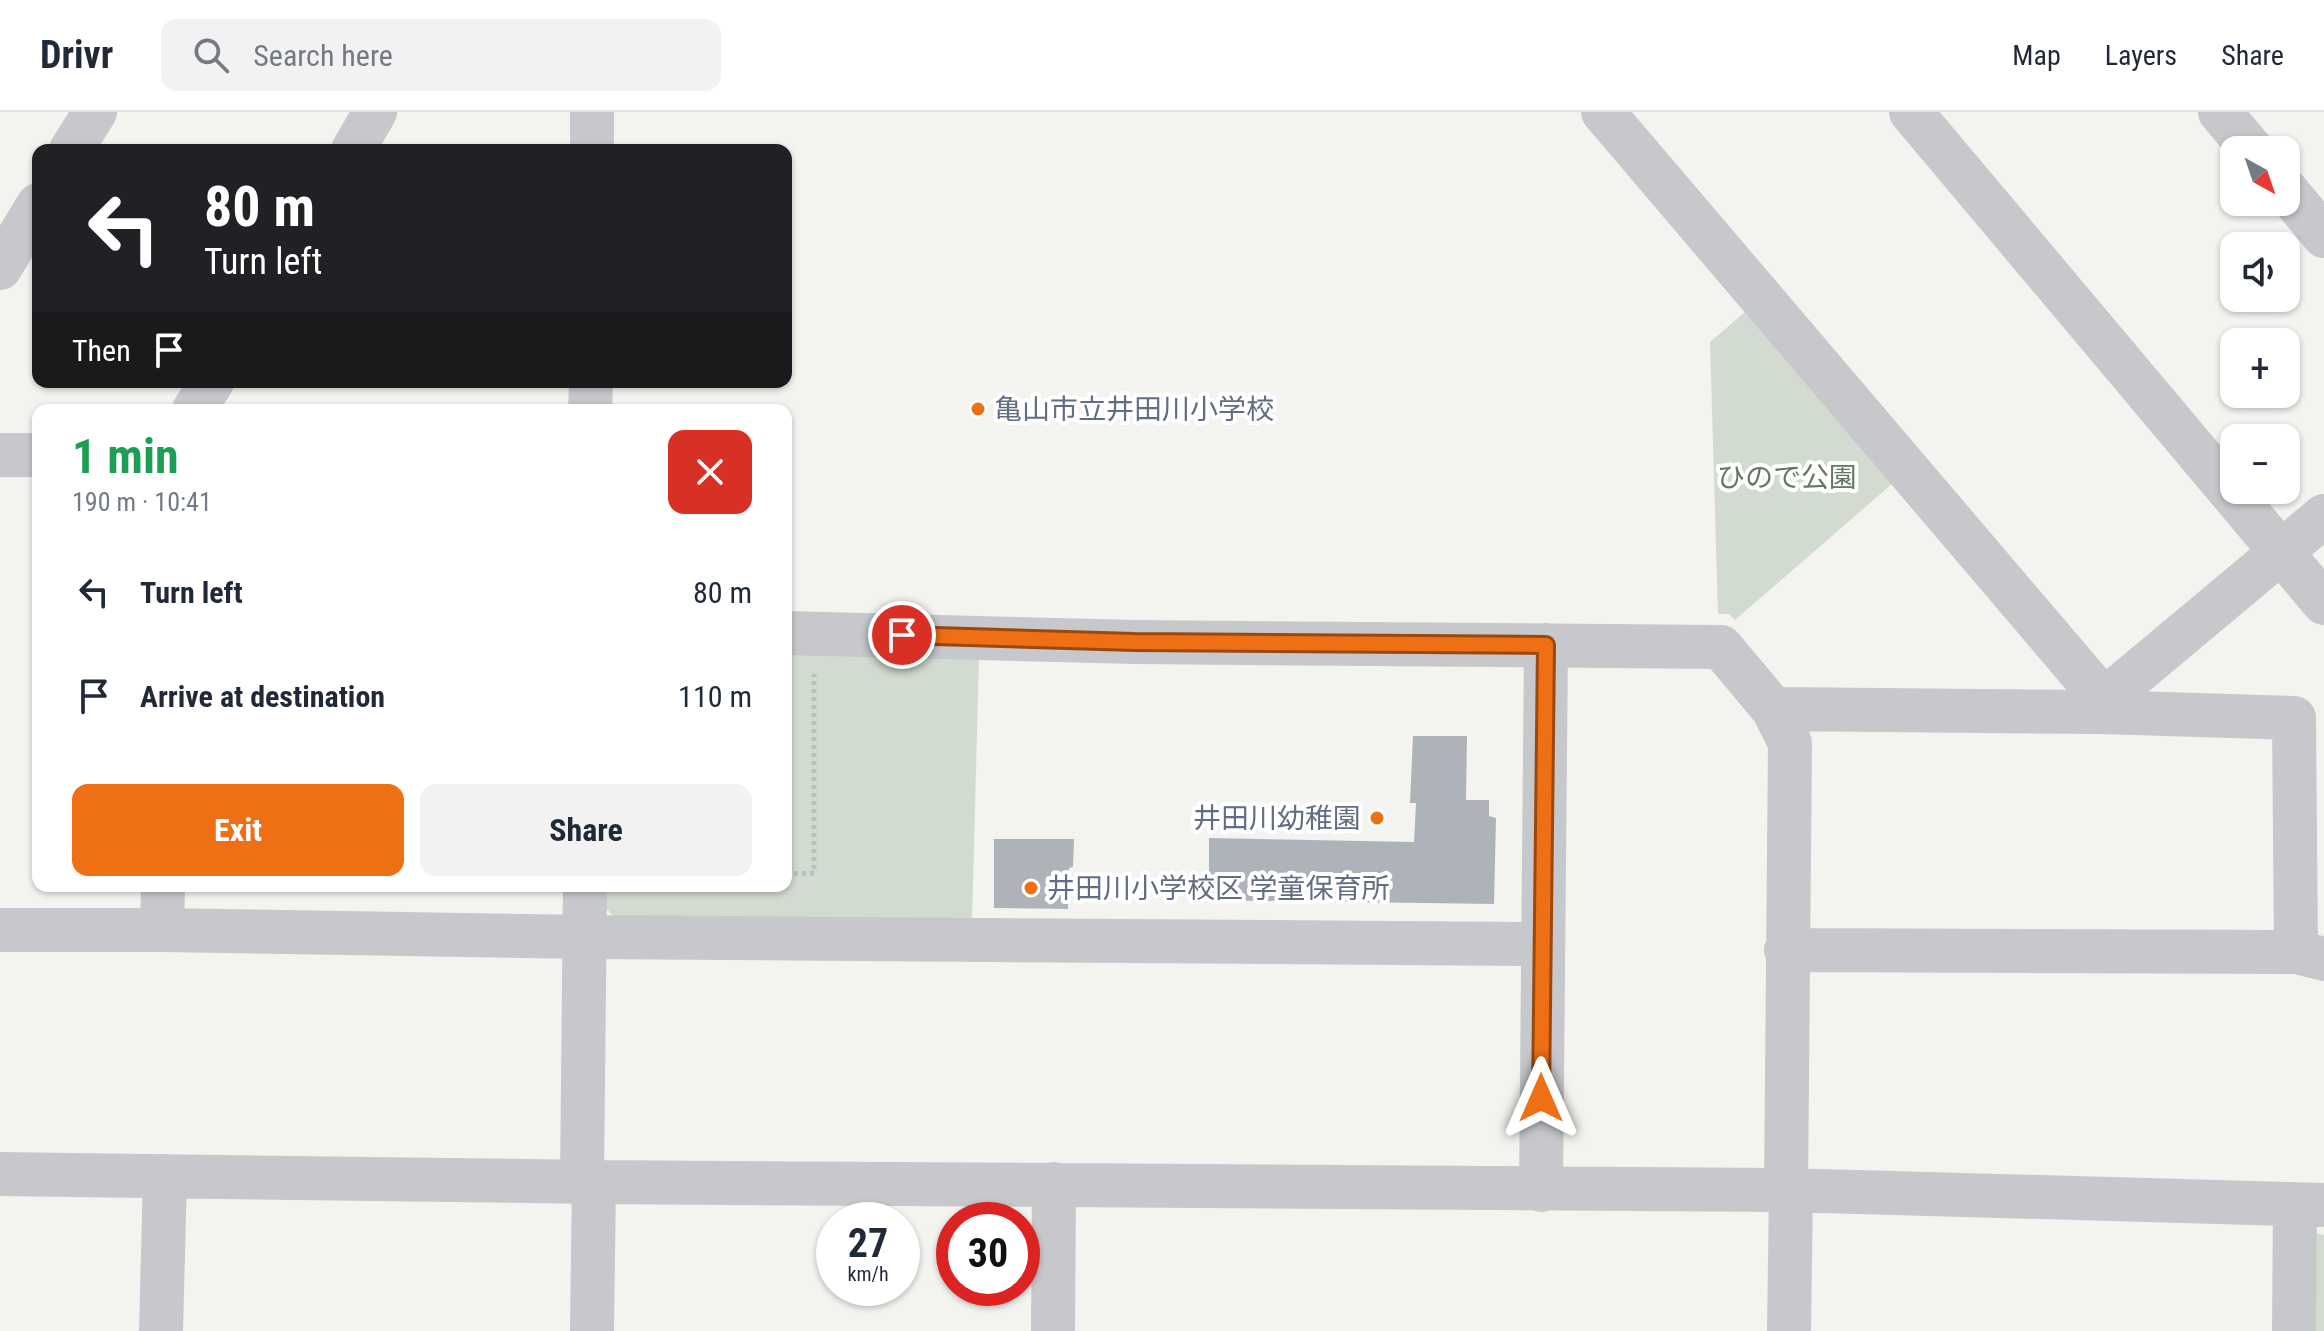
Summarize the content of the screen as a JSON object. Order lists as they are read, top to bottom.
{
  "parks": ["ひので公園"],
  "places": ["亀山市立井田川小学校", "井田川幼稚園", "井田川小学校区 学童保育所"],
  "north": "bottom right",
  "page": {
    "header": "Drivr",
    "search": "Search here",
    "nav": ["Map", "Layers", "Share"],
    "map_buttons": ["+", "−"],
    "turn": ["80 m", "Turn left"],
    "then": "Then",
    "heading": ["1 min", "190 m · 10:41"],
    "list": [
      {
        "name": "Turn left",
        "value": "80 m"
      },
      {
        "name": "Arrive at destination",
        "value": "110 m"
      }
    ],
    "buttons": ["Exit", "Share"],
    "speed": "27 km/h",
    "limit": "30"
  }
}
